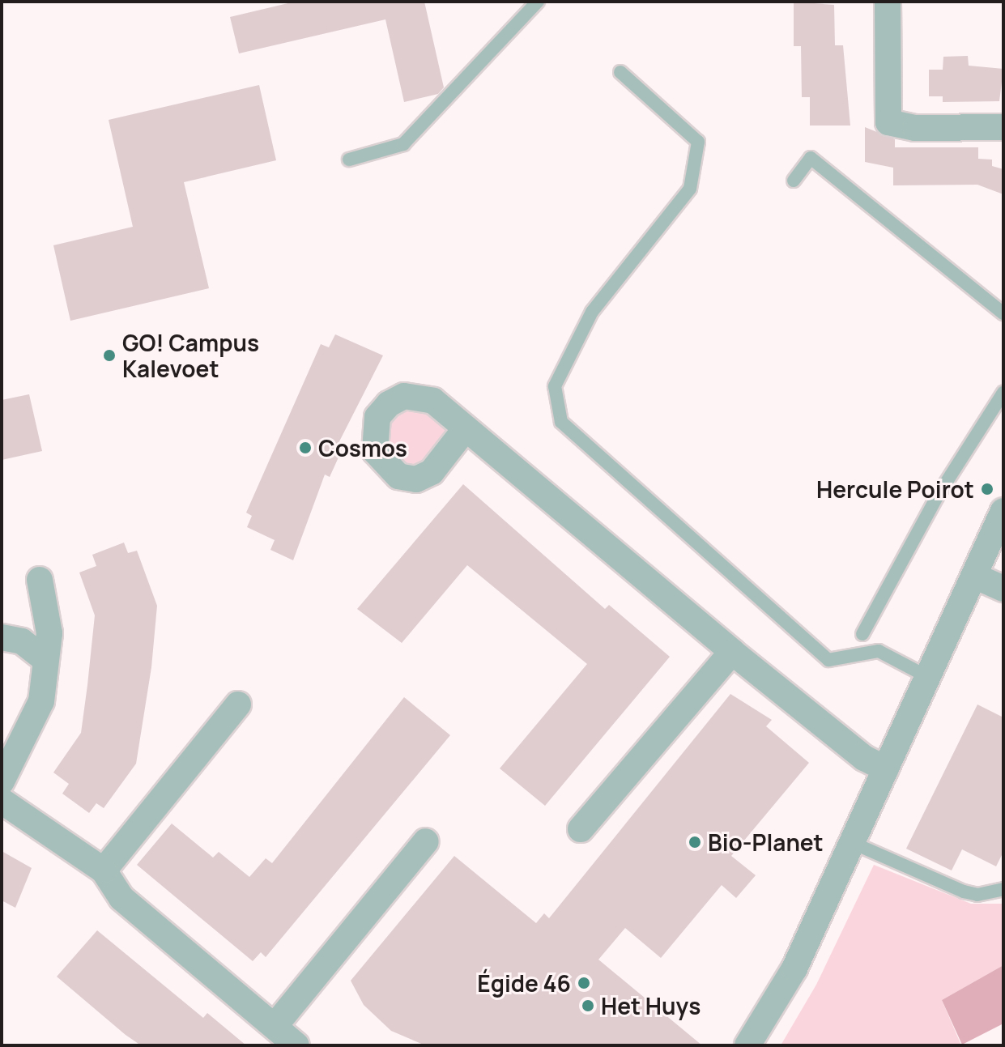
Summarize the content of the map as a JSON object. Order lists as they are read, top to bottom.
{
  "places": [
    "GO! Campus Kalevoet",
    "Cosmos",
    "Hercule Poirot",
    "Bio-Planet",
    "Égide 46",
    "Het Huys"
  ]
}
